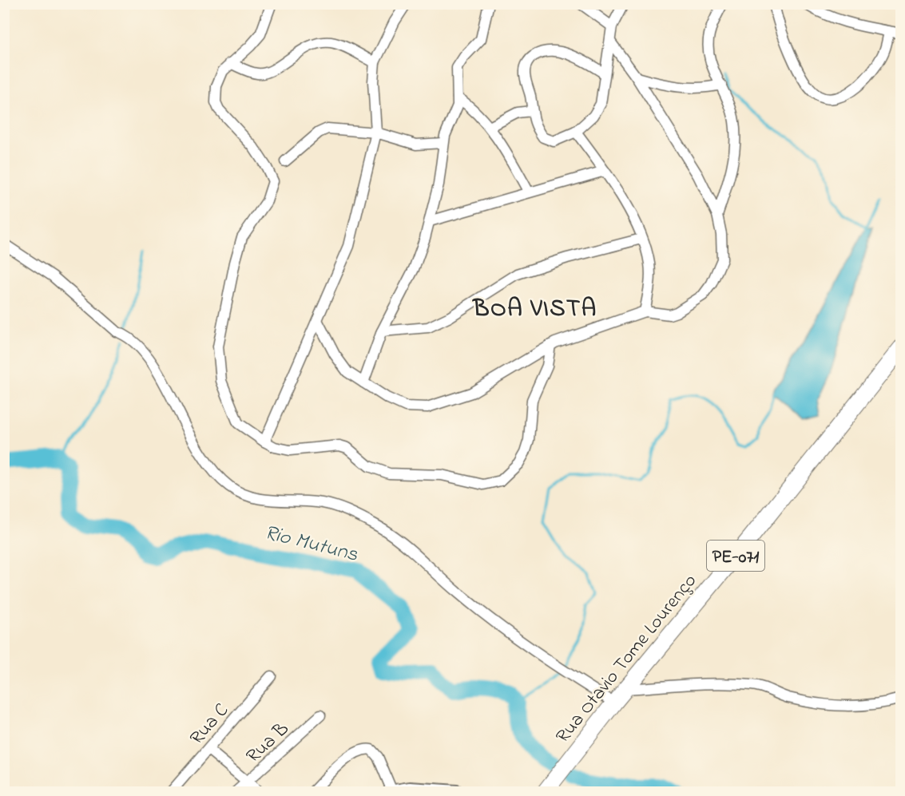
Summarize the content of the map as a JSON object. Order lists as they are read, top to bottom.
{
  "streets": {
    "main road": ["PE-071", "Rua Otavio Tome Lourenço"],
    "street": ["Rua C", "Rua B"]
  },
  "districts": ["BOA VISTA"],
  "water": ["Rio Mutuns"]
}
